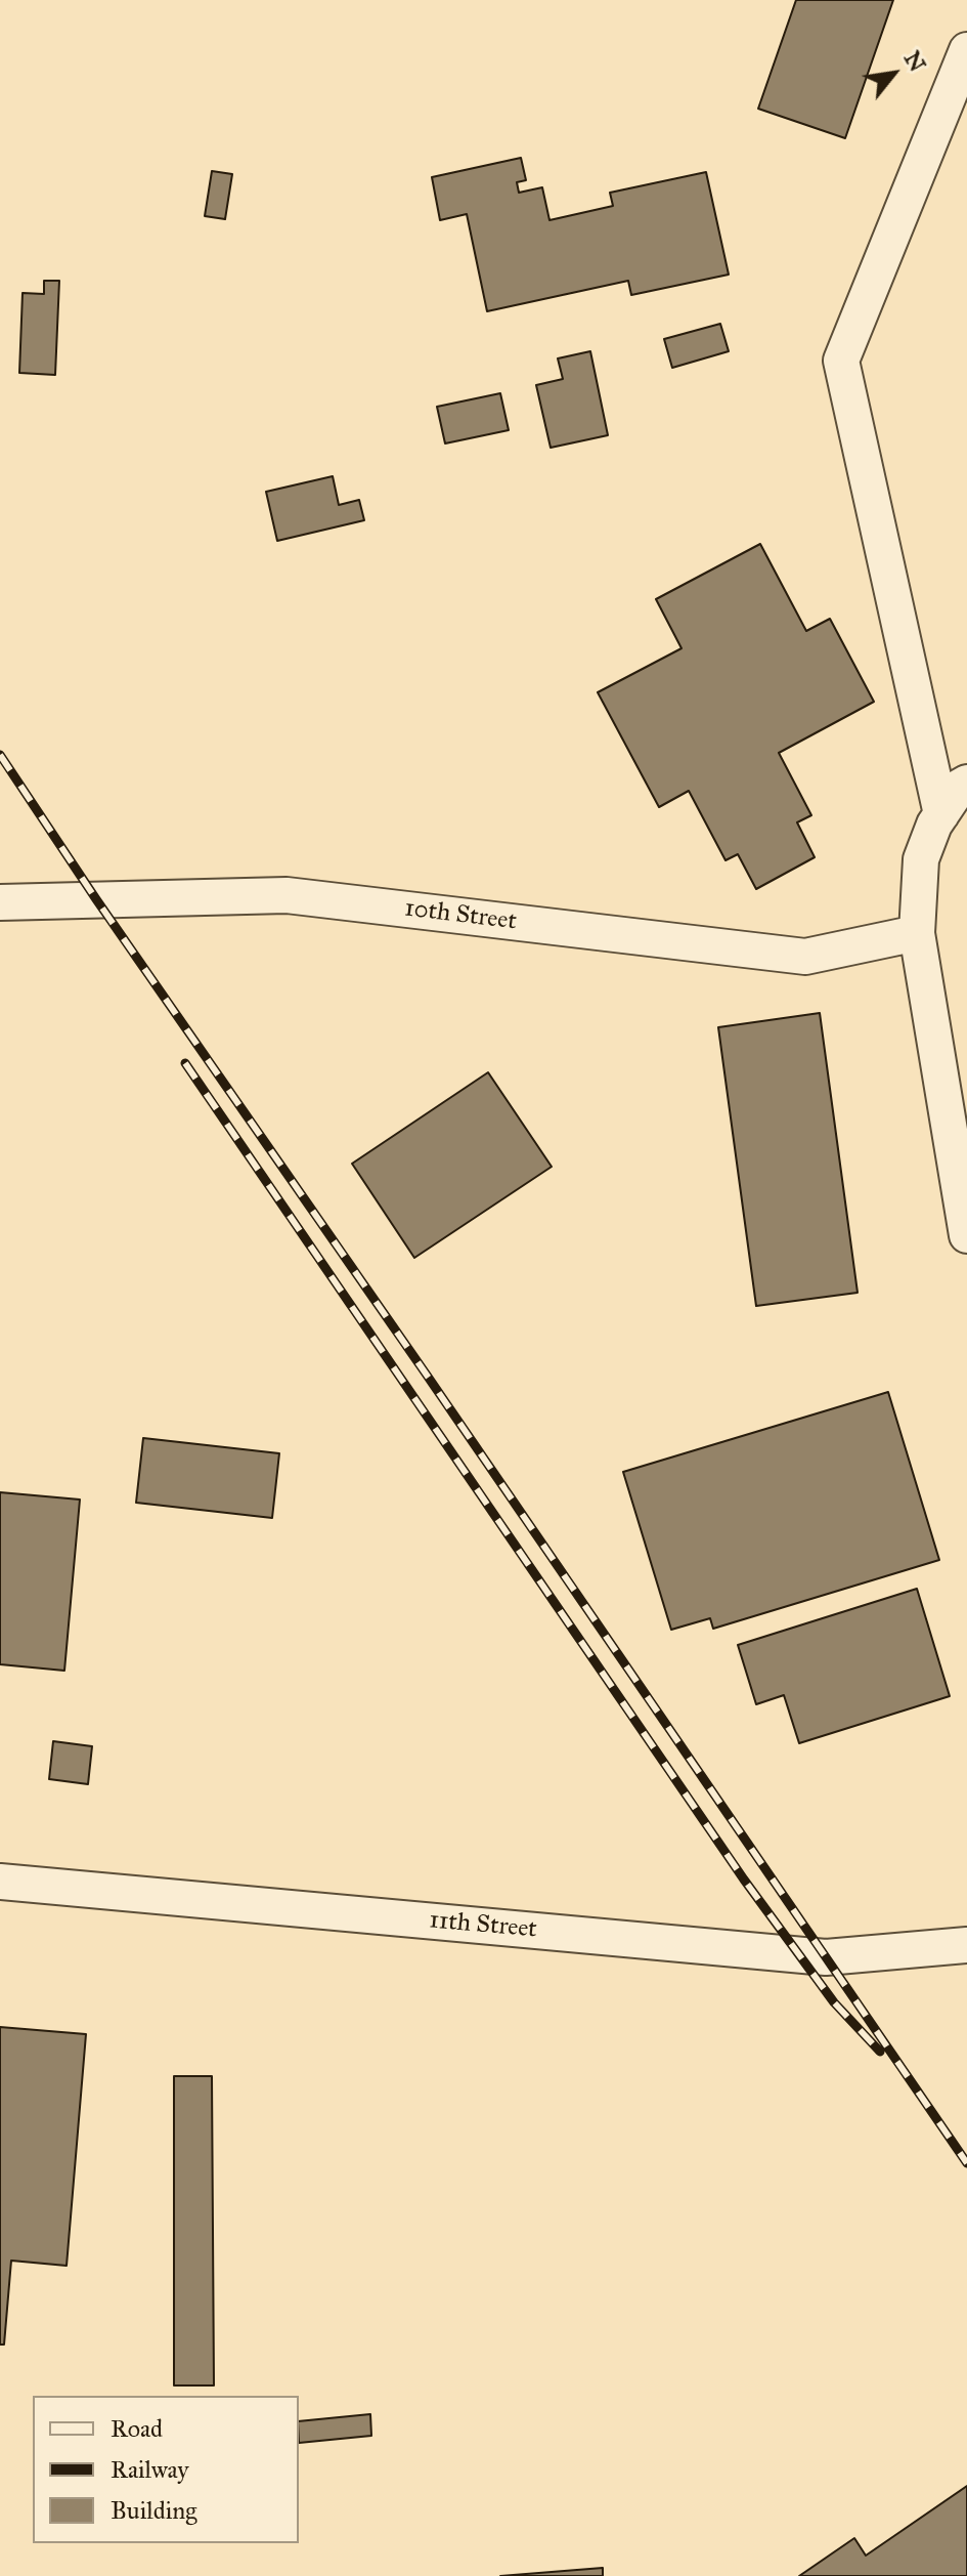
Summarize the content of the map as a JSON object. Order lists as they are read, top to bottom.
{
  "streets": {
    "street": ["10th Street", "11th Street"]
  },
  "legend": ["Road", "Railway", "Building"],
  "north": "top right"
}
